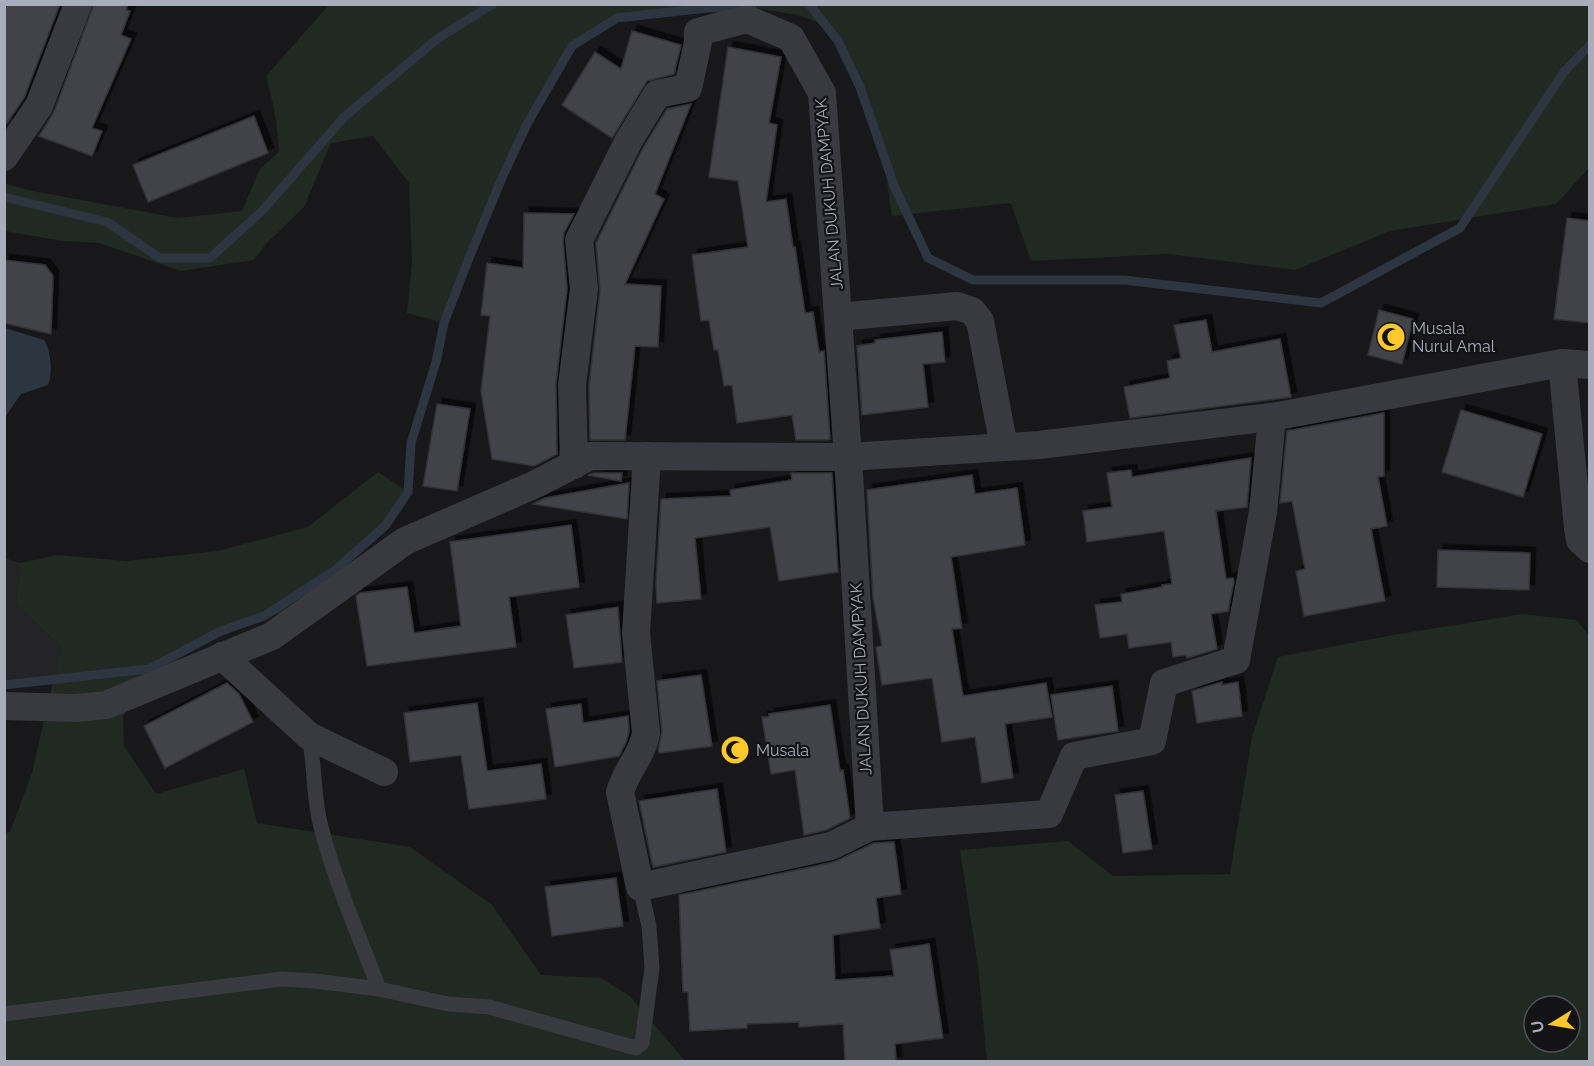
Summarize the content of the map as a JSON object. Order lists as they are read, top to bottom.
{
  "streets": {
    "street": ["JALAN DUKUH DAMPYAK"]
  },
  "places": {
    "mosque": ["Musala Nurul Amal", "Musala"]
  },
  "north": "left"
}
